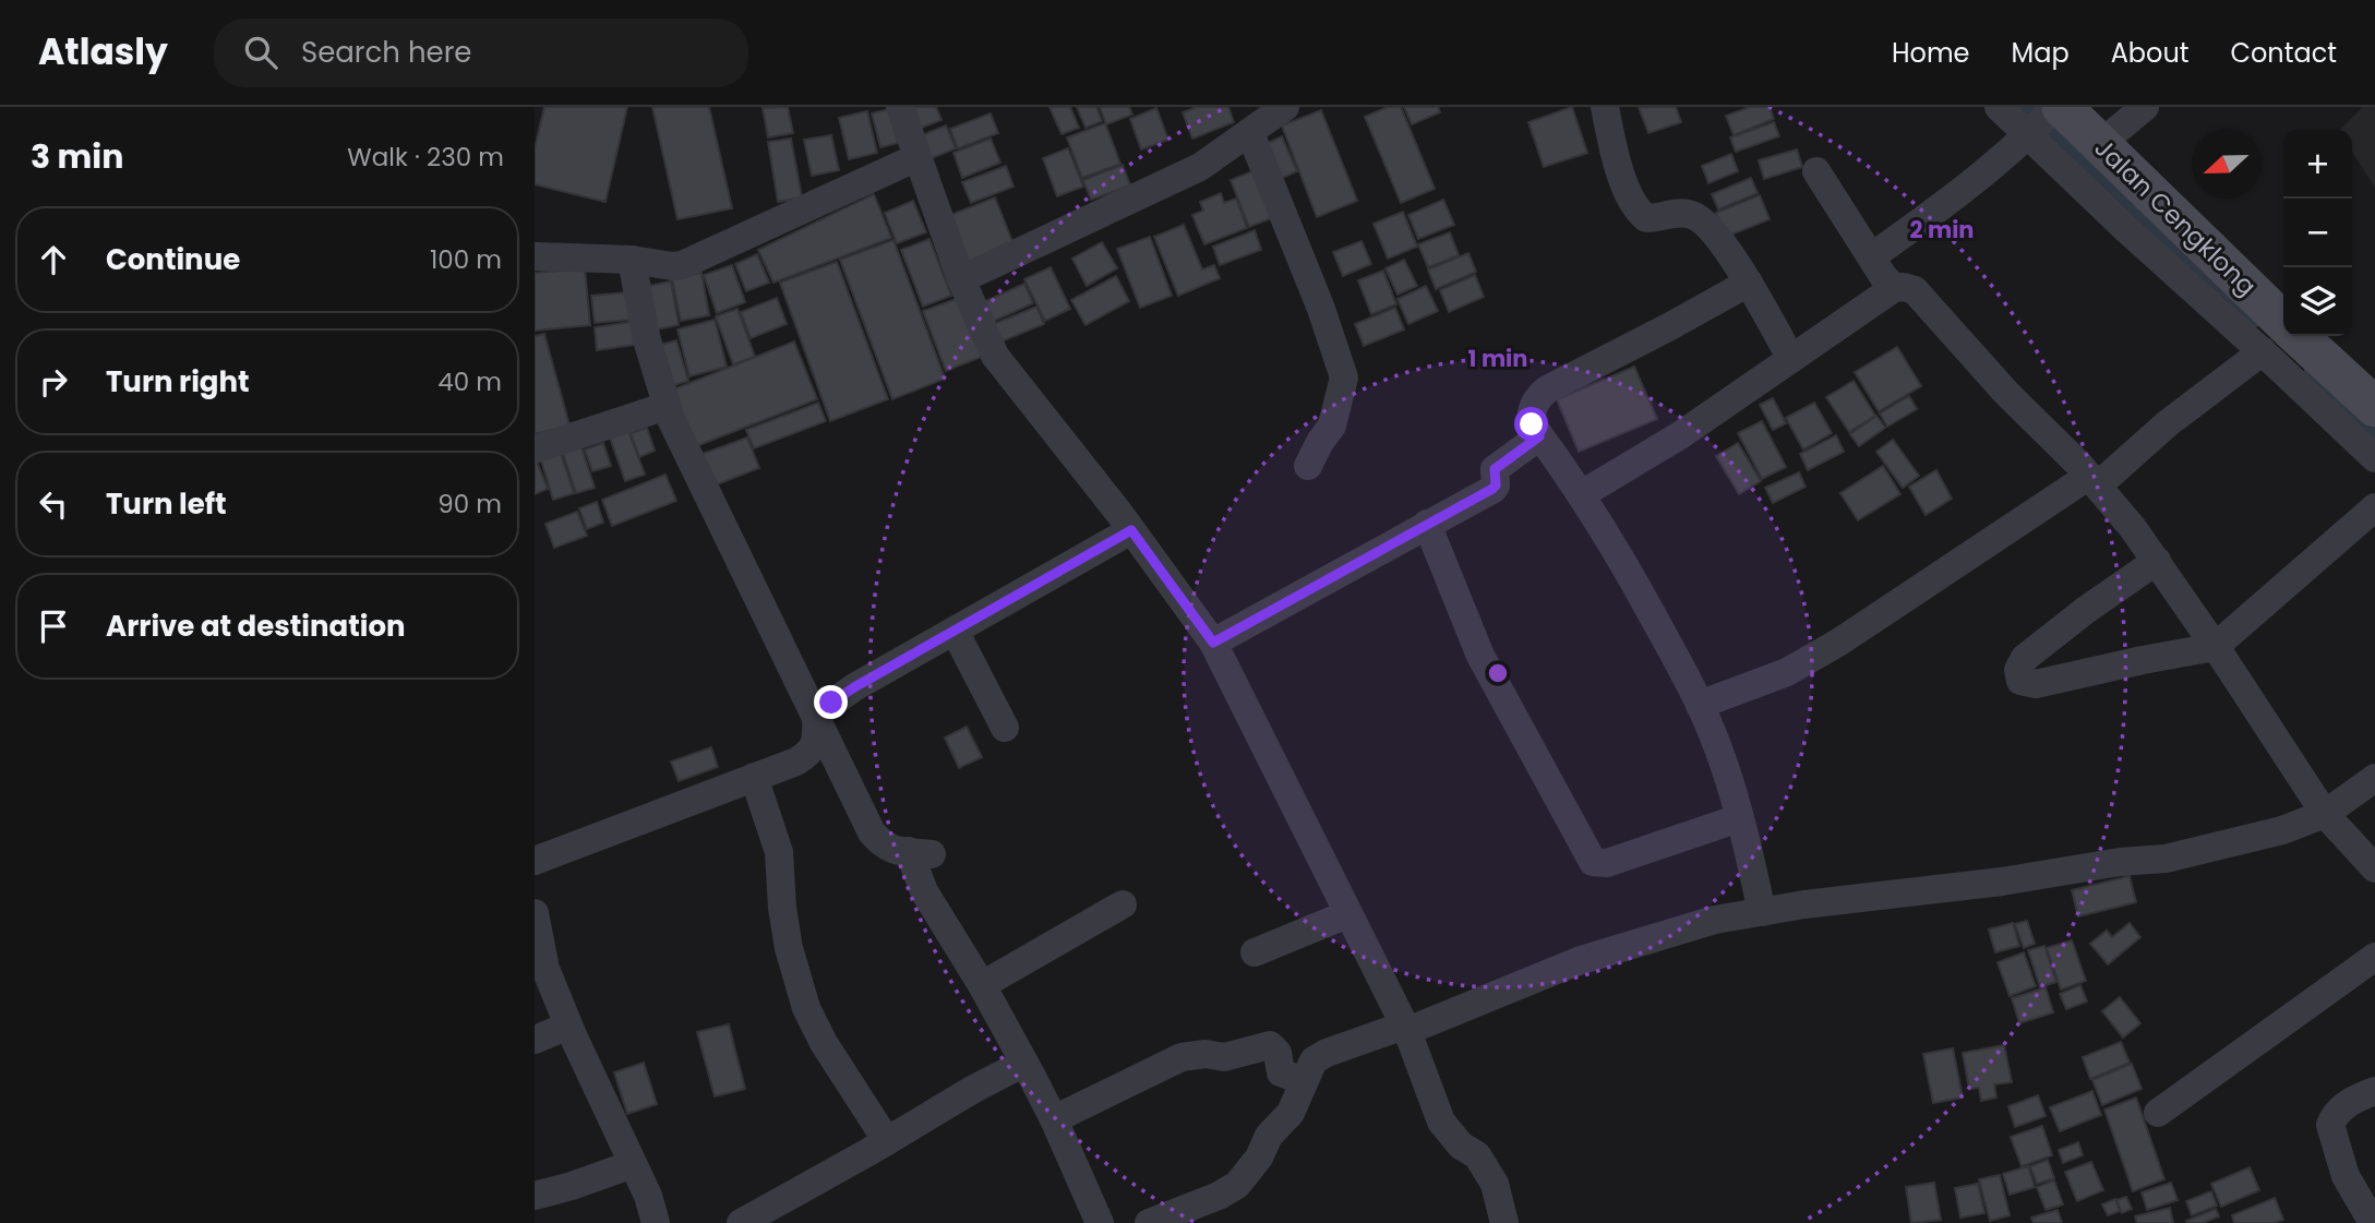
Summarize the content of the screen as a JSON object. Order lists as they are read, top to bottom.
{
  "streets": {
    "main road": ["Jalan Cengklong"]
  },
  "north": "left",
  "page": {
    "header": "Atlasly",
    "search": "Search here",
    "nav": [
      "Home",
      "Map",
      "About",
      "Contact"
    ],
    "heading": ["3 min", "Walk · 230 m"],
    "map_buttons": ["+", "−"],
    "list": [
      ["Continue", "100 m"],
      ["Turn right", "40 m"],
      ["Turn left", "90 m"],
      "Arrive at destination"
    ]
  },
  "rings": ["2 min", "1 min"]
}
